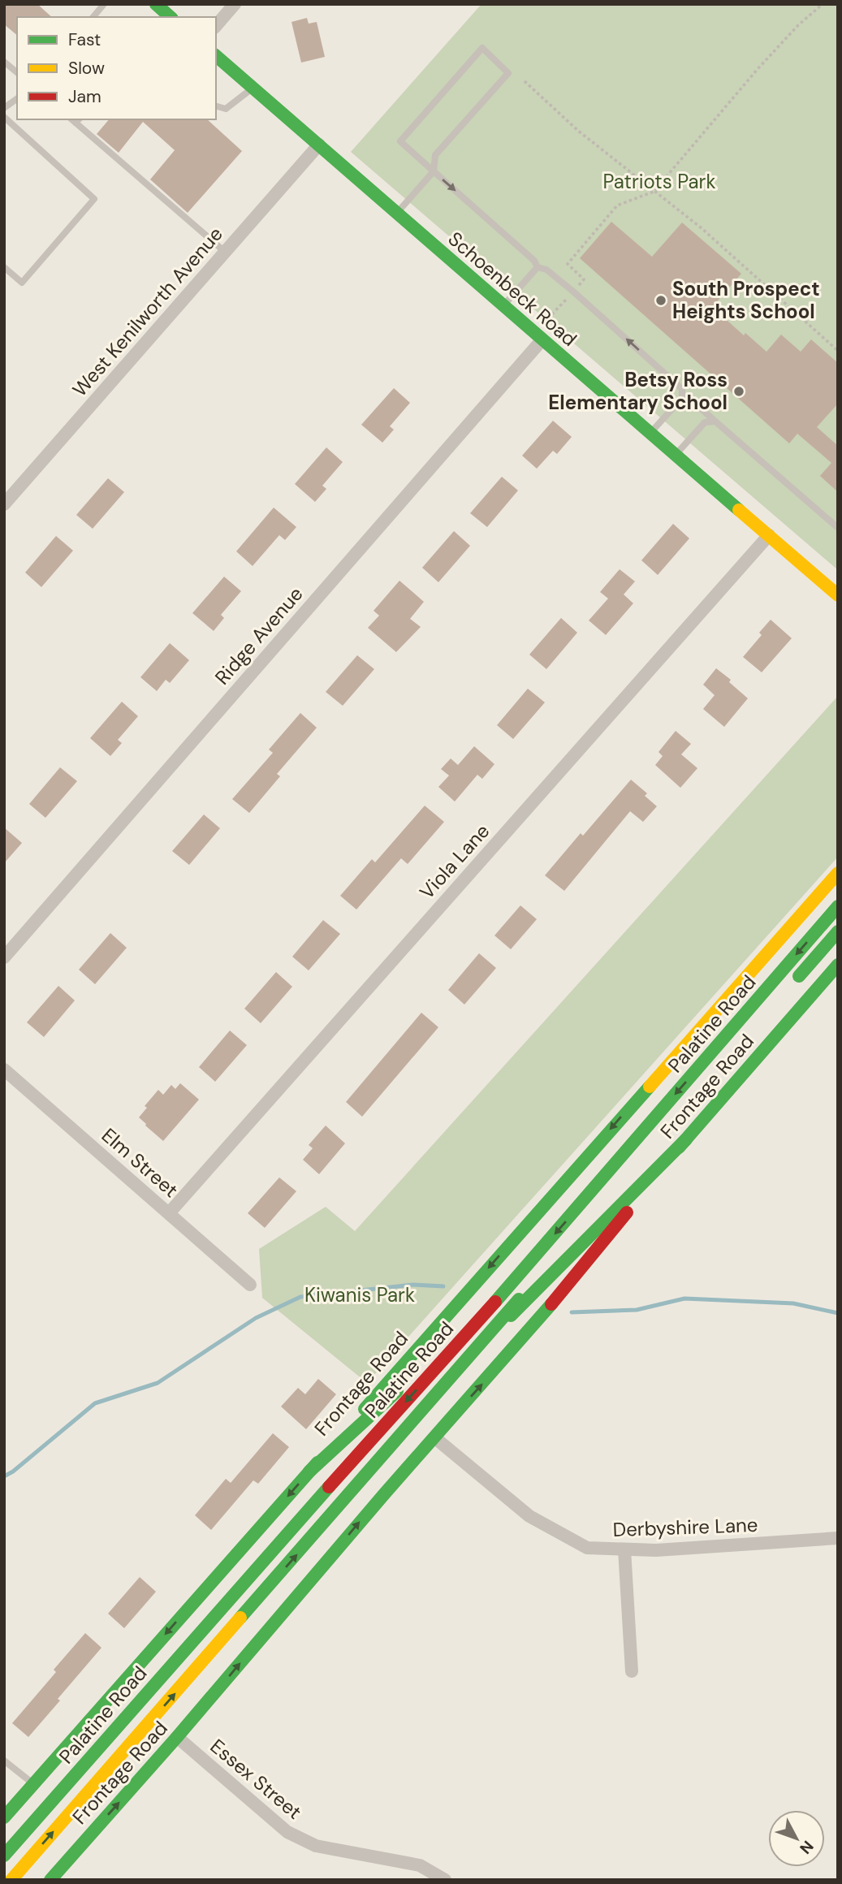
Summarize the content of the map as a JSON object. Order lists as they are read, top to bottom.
{
  "streets": {
    "main road": ["Schoenbeck Road", "Palatine Road", "Frontage Road"],
    "street": [
      "West Kenilworth Avenue",
      "Ridge Avenue",
      "Viola Lane",
      "Elm Street",
      "Derbyshire Lane",
      "Essex Street"
    ]
  },
  "crossings": [
    ["Schoenbeck Road", "West Kenilworth Avenue"],
    ["Schoenbeck Road", "Ridge Avenue"],
    ["Schoenbeck Road", "Viola Lane"],
    ["Viola Lane", "Elm Street"],
    ["Frontage Road", "Derbyshire Lane"],
    ["Frontage Road", "Essex Street"]
  ],
  "parks": ["Patriots Park", "Kiwanis Park"],
  "places": ["South Prospect Heights School", "Betsy Ross Elementary School"],
  "legend": ["Fast", "Slow", "Jam"],
  "north": "bottom right"
}
